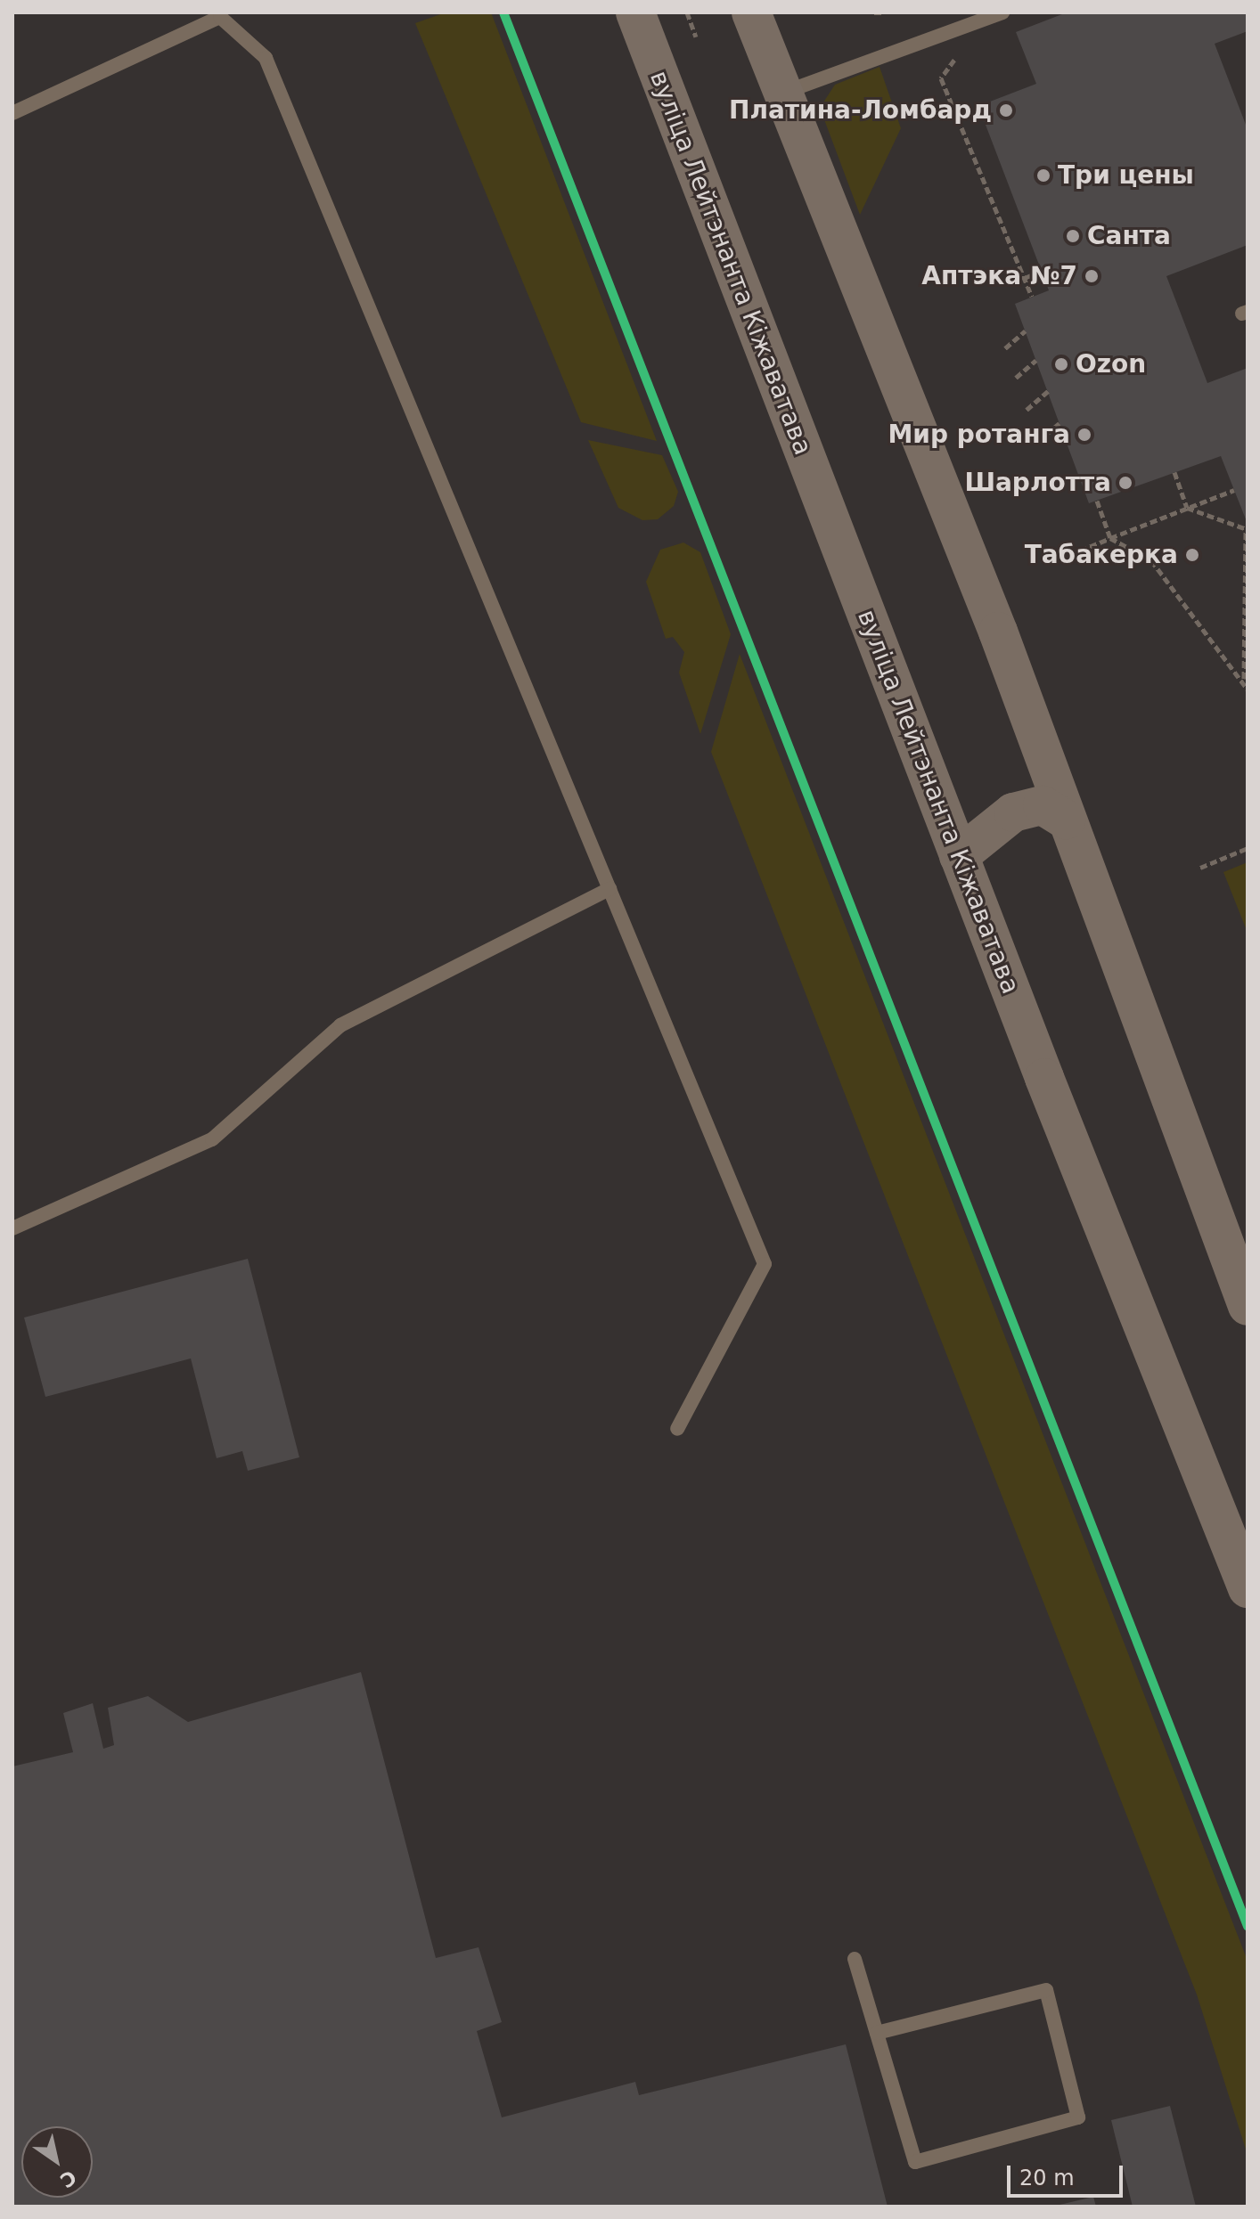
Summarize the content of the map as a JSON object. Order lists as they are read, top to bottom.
{
  "streets": {
    "main road": ["вуліца Лейтэнанта Кіжаватава"]
  },
  "places": [
    "Платина-Ломбард",
    "Три цены",
    "Санта",
    "Аптэка №7",
    "Ozon",
    "Мир ротанга",
    "Шарлотта",
    "Табакерка"
  ],
  "scale_bar": "20 m",
  "north": "bottom right"
}
